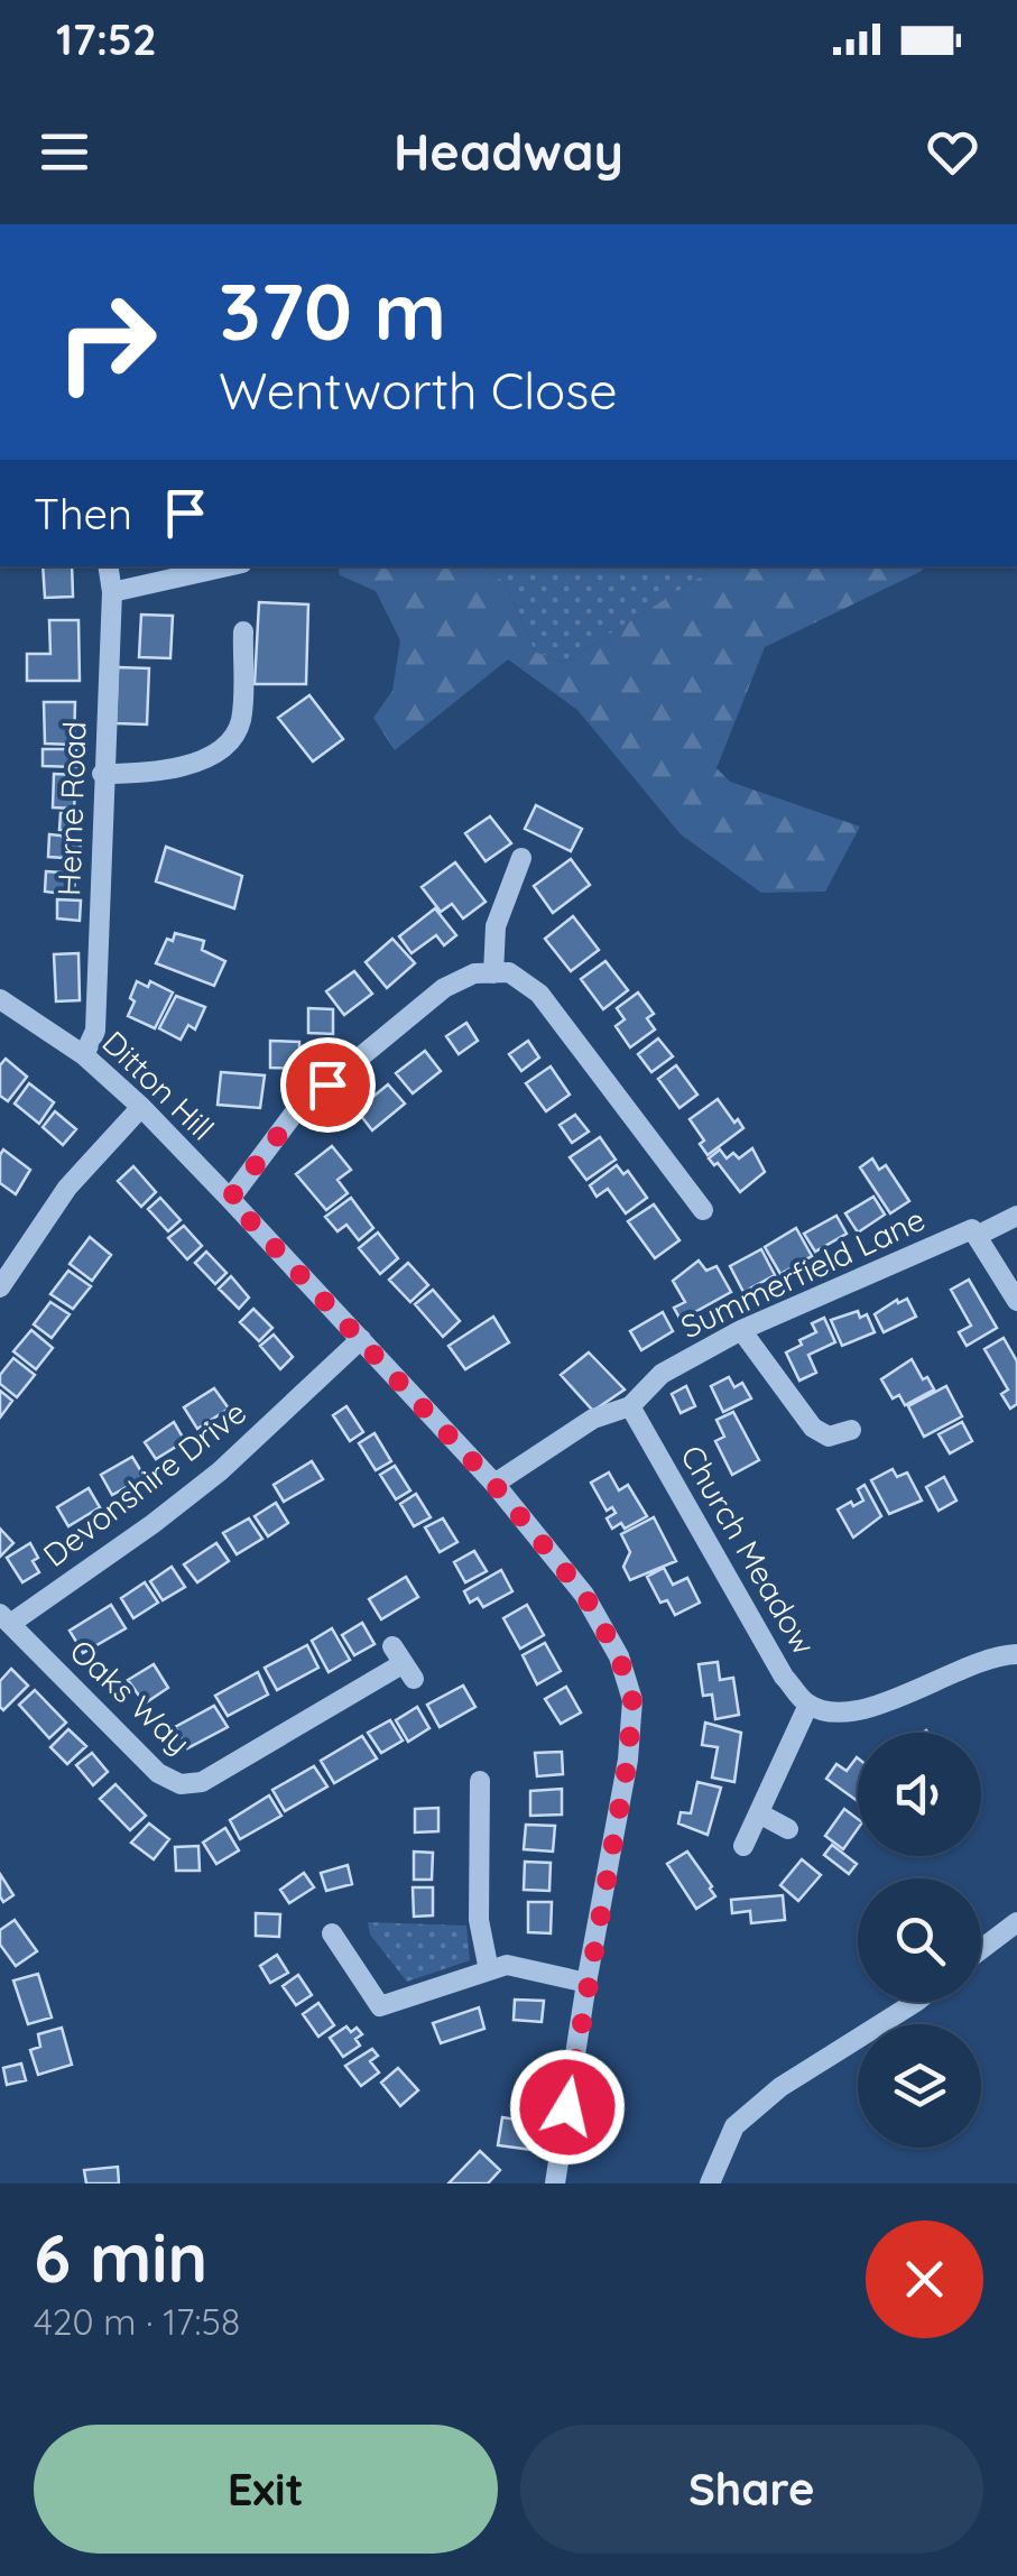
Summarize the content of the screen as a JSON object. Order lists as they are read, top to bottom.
{
  "streets": {
    "street": [
      "Herne Road",
      "Ditton Hill",
      "Summerfield Lane",
      "Devonshire Drive",
      "Church Meadow",
      "Oaks Way"
    ]
  },
  "crossings": [
    ["Herne Road", "Ditton Hill"],
    ["Ditton Hill", "Summerfield Lane"],
    ["Ditton Hill", "Devonshire Drive"],
    ["Summerfield Lane", "Church Meadow"],
    ["Devonshire Drive", "Oaks Way"]
  ],
  "page": {
    "status": "17:52",
    "header": "Headway",
    "turn": ["370 m", "Wentworth Close"],
    "then": "Then",
    "heading": ["6 min", "420 m · 17:58"],
    "buttons": ["Exit", "Share"]
  }
}
